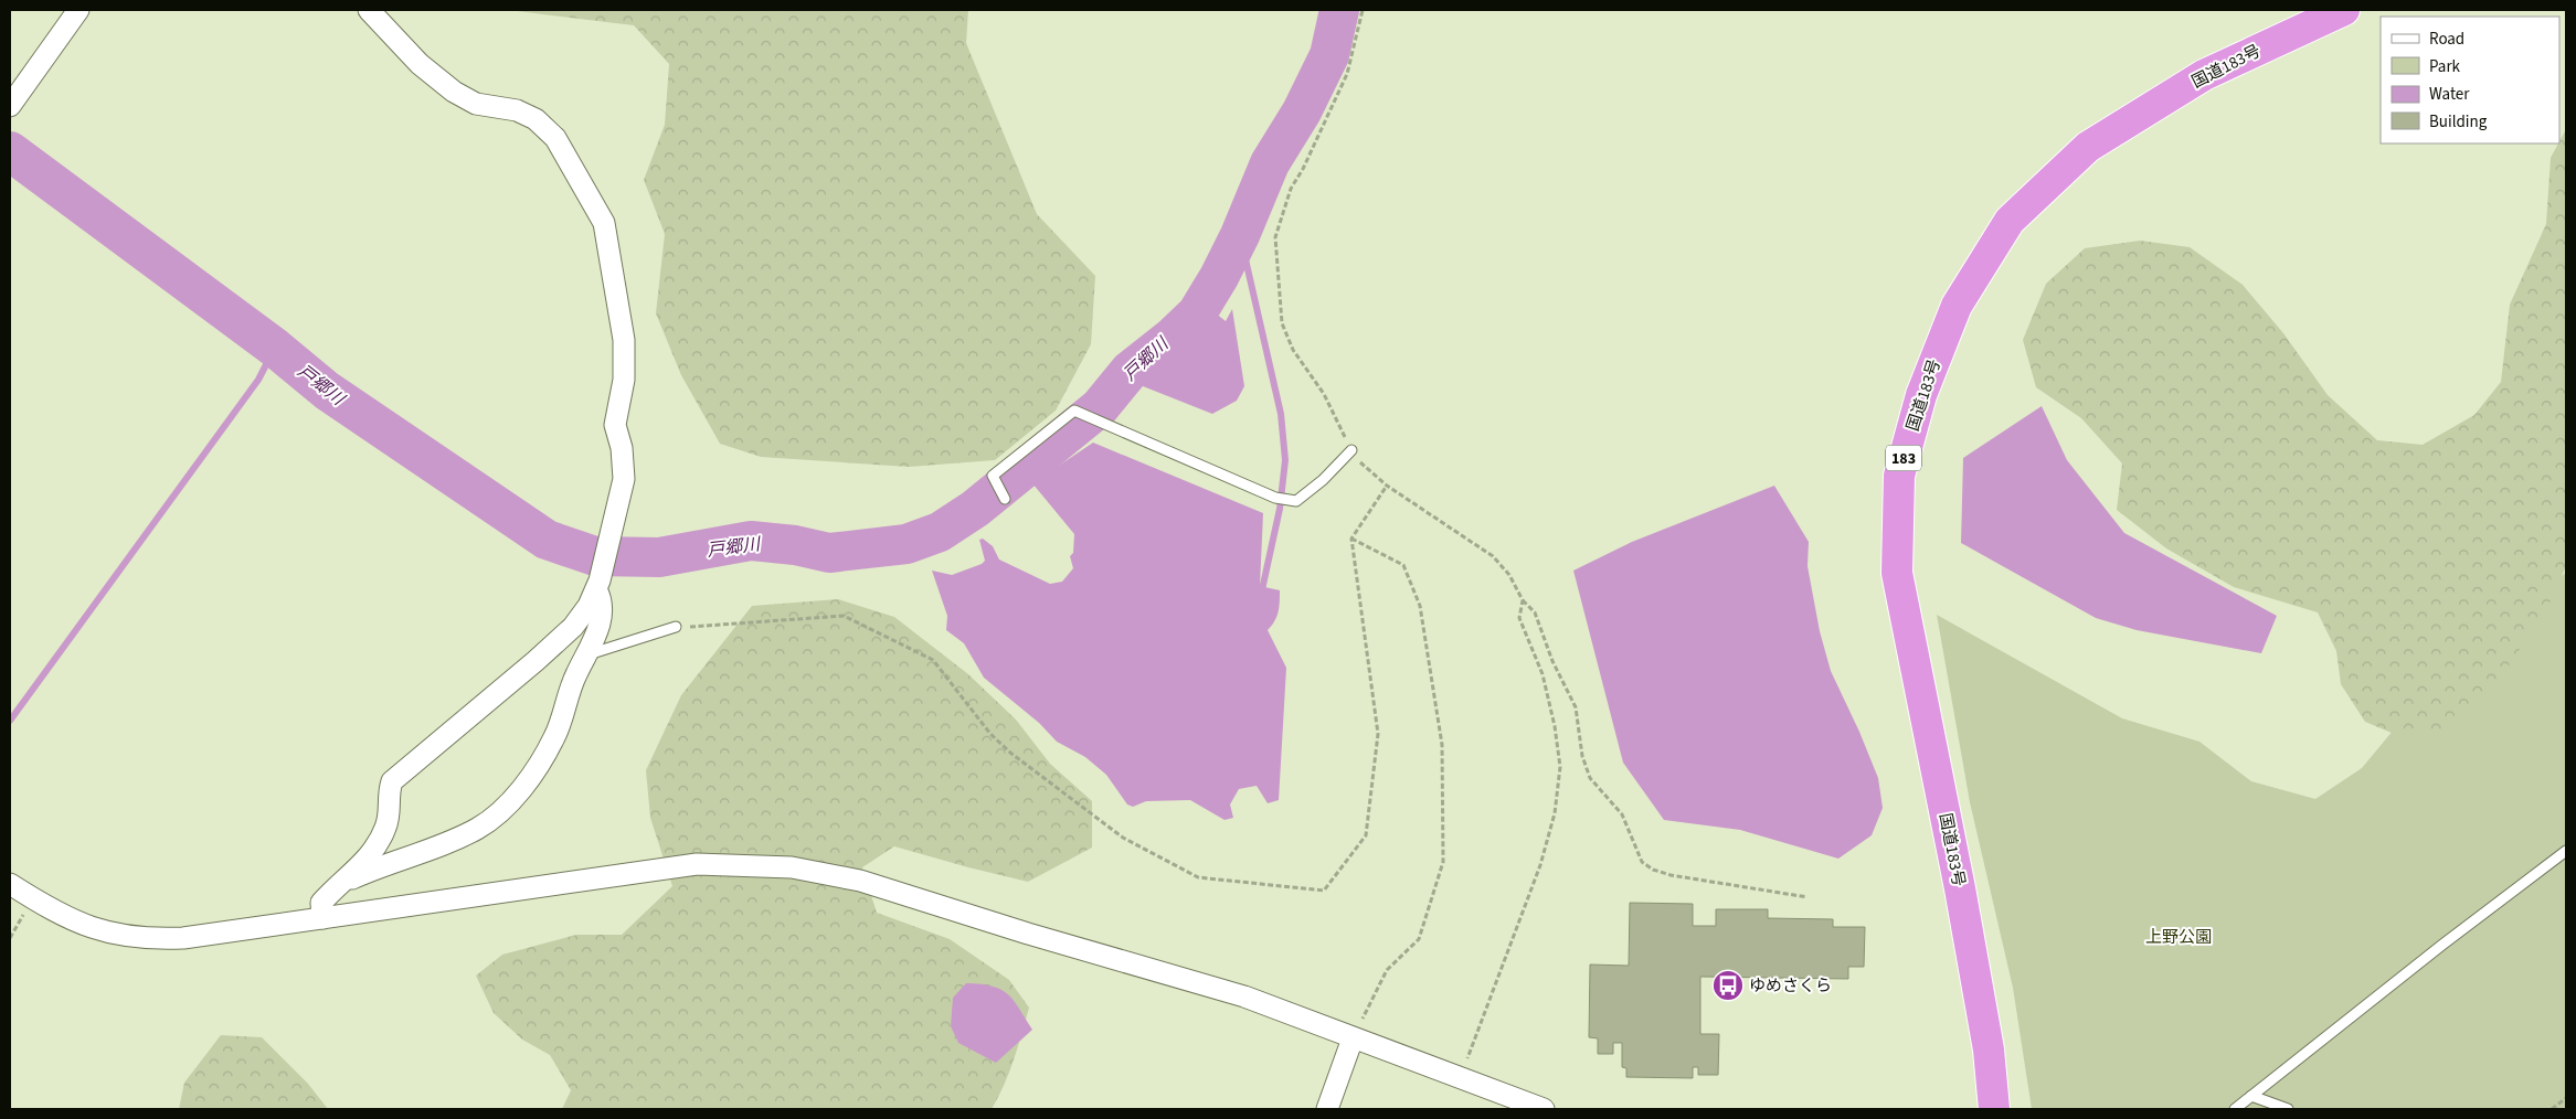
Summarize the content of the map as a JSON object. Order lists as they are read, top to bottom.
{
  "streets": {
    "highway": ["国道183号", "183"]
  },
  "water": ["戸郷川"],
  "parks": ["上野公園"],
  "places": {
    "bus stop": ["ゆめさくら"]
  },
  "legend": [
    "Road",
    "Park",
    "Water",
    "Building"
  ]
}
